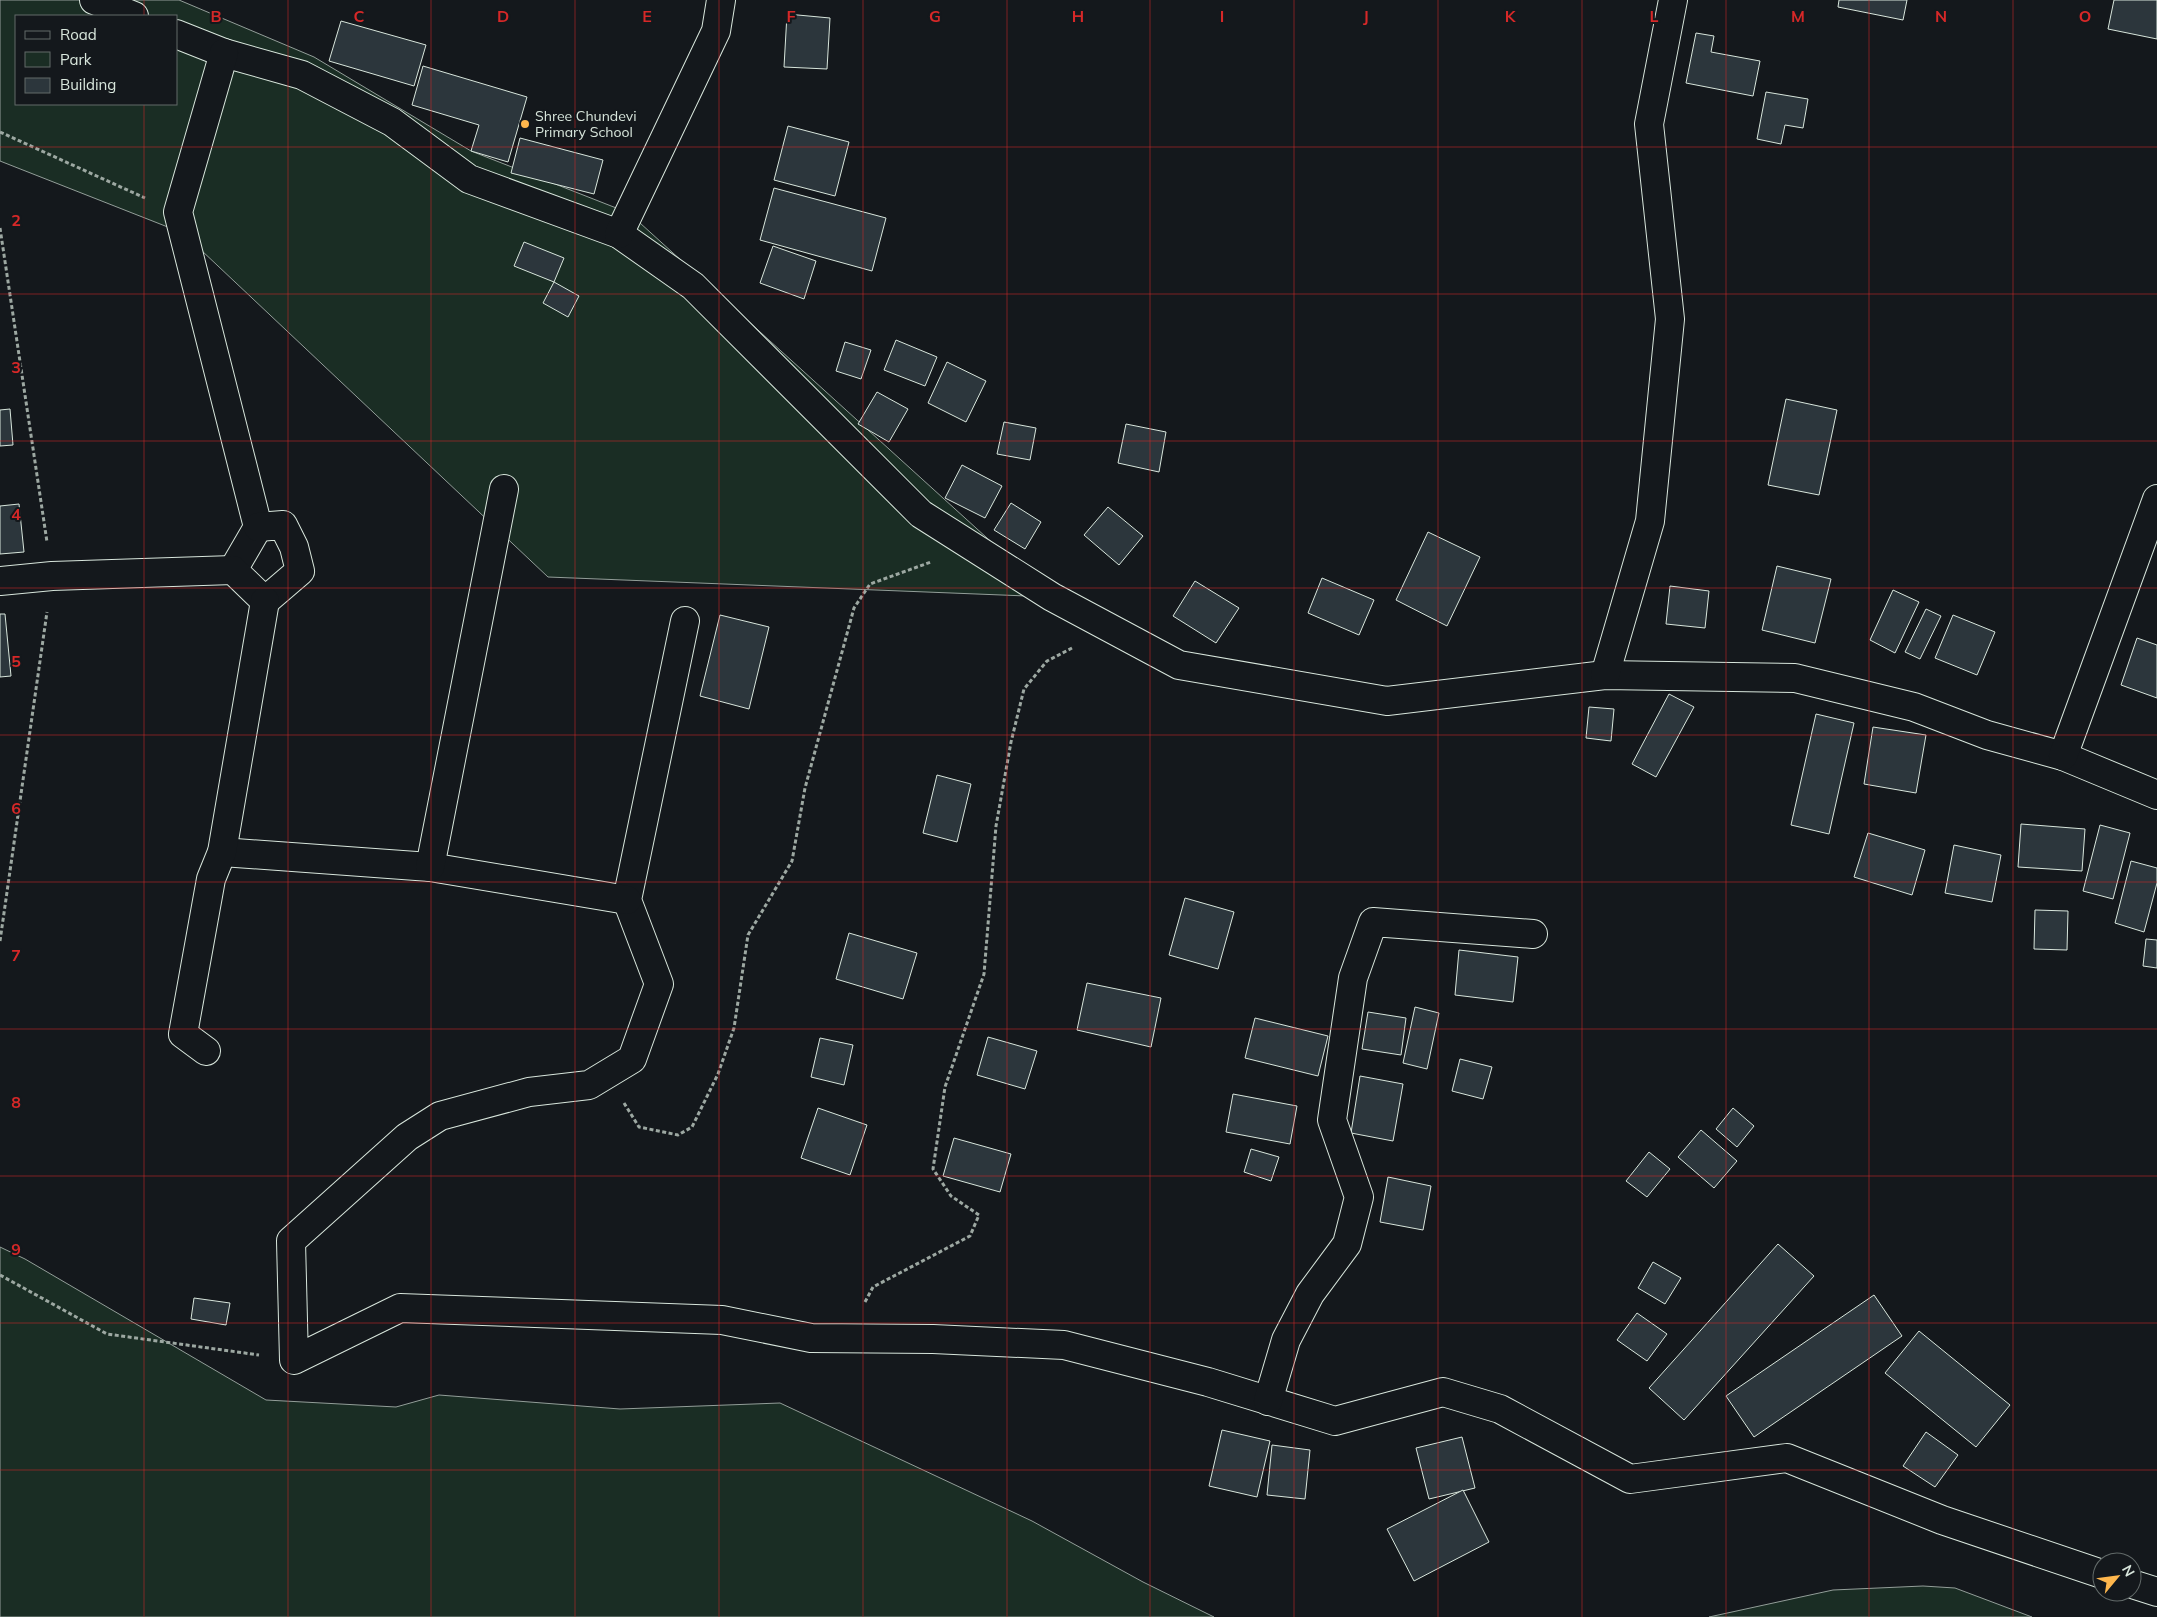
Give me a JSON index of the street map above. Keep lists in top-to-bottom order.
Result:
{
  "places": ["Shree Chundevi Primary School"],
  "legend": ["Road", "Park", "Building"],
  "north": "top right",
  "grid": {
    "columns": [
      "B",
      "C",
      "D",
      "E",
      "F",
      "G",
      "H",
      "I",
      "J",
      "K",
      "L",
      "M",
      "N",
      "O"
    ],
    "rows": [
      "2",
      "3",
      "4",
      "5",
      "6",
      "7",
      "8",
      "9"
    ]
  }
}
